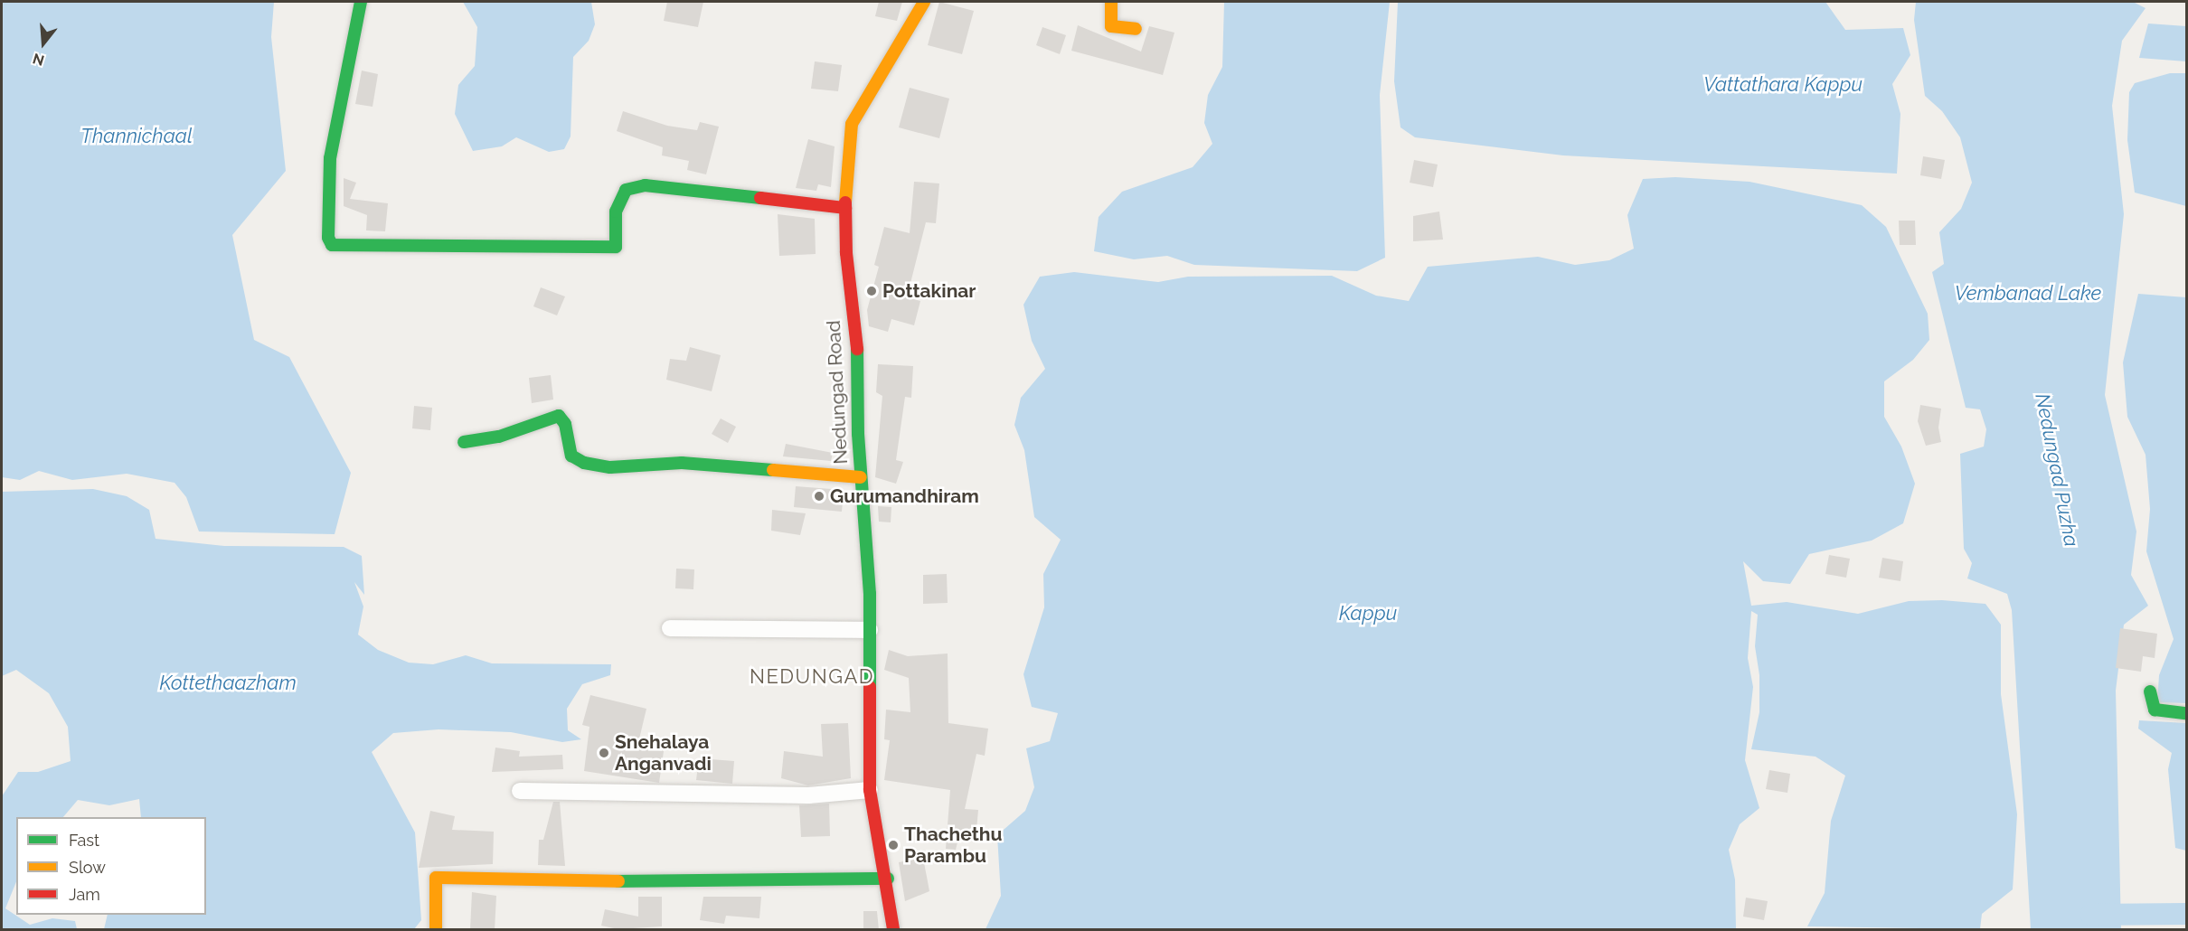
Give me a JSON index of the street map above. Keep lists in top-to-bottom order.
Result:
{
  "streets": {
    "street": ["Nedungad Road"]
  },
  "districts": ["NEDUNGAD"],
  "water": [
    "Vattathara Kappu",
    "Thannichaal",
    "Vembanad Lake",
    "Nedungad Puzha",
    "Kappu",
    "Kottethaazham"
  ],
  "places": [
    "Pottakinar",
    "Gurumandhiram",
    "Snehalaya Anganvadi",
    "Thachethu Parambu"
  ],
  "legend": ["Fast", "Slow", "Jam"],
  "north": "bottom"
}
